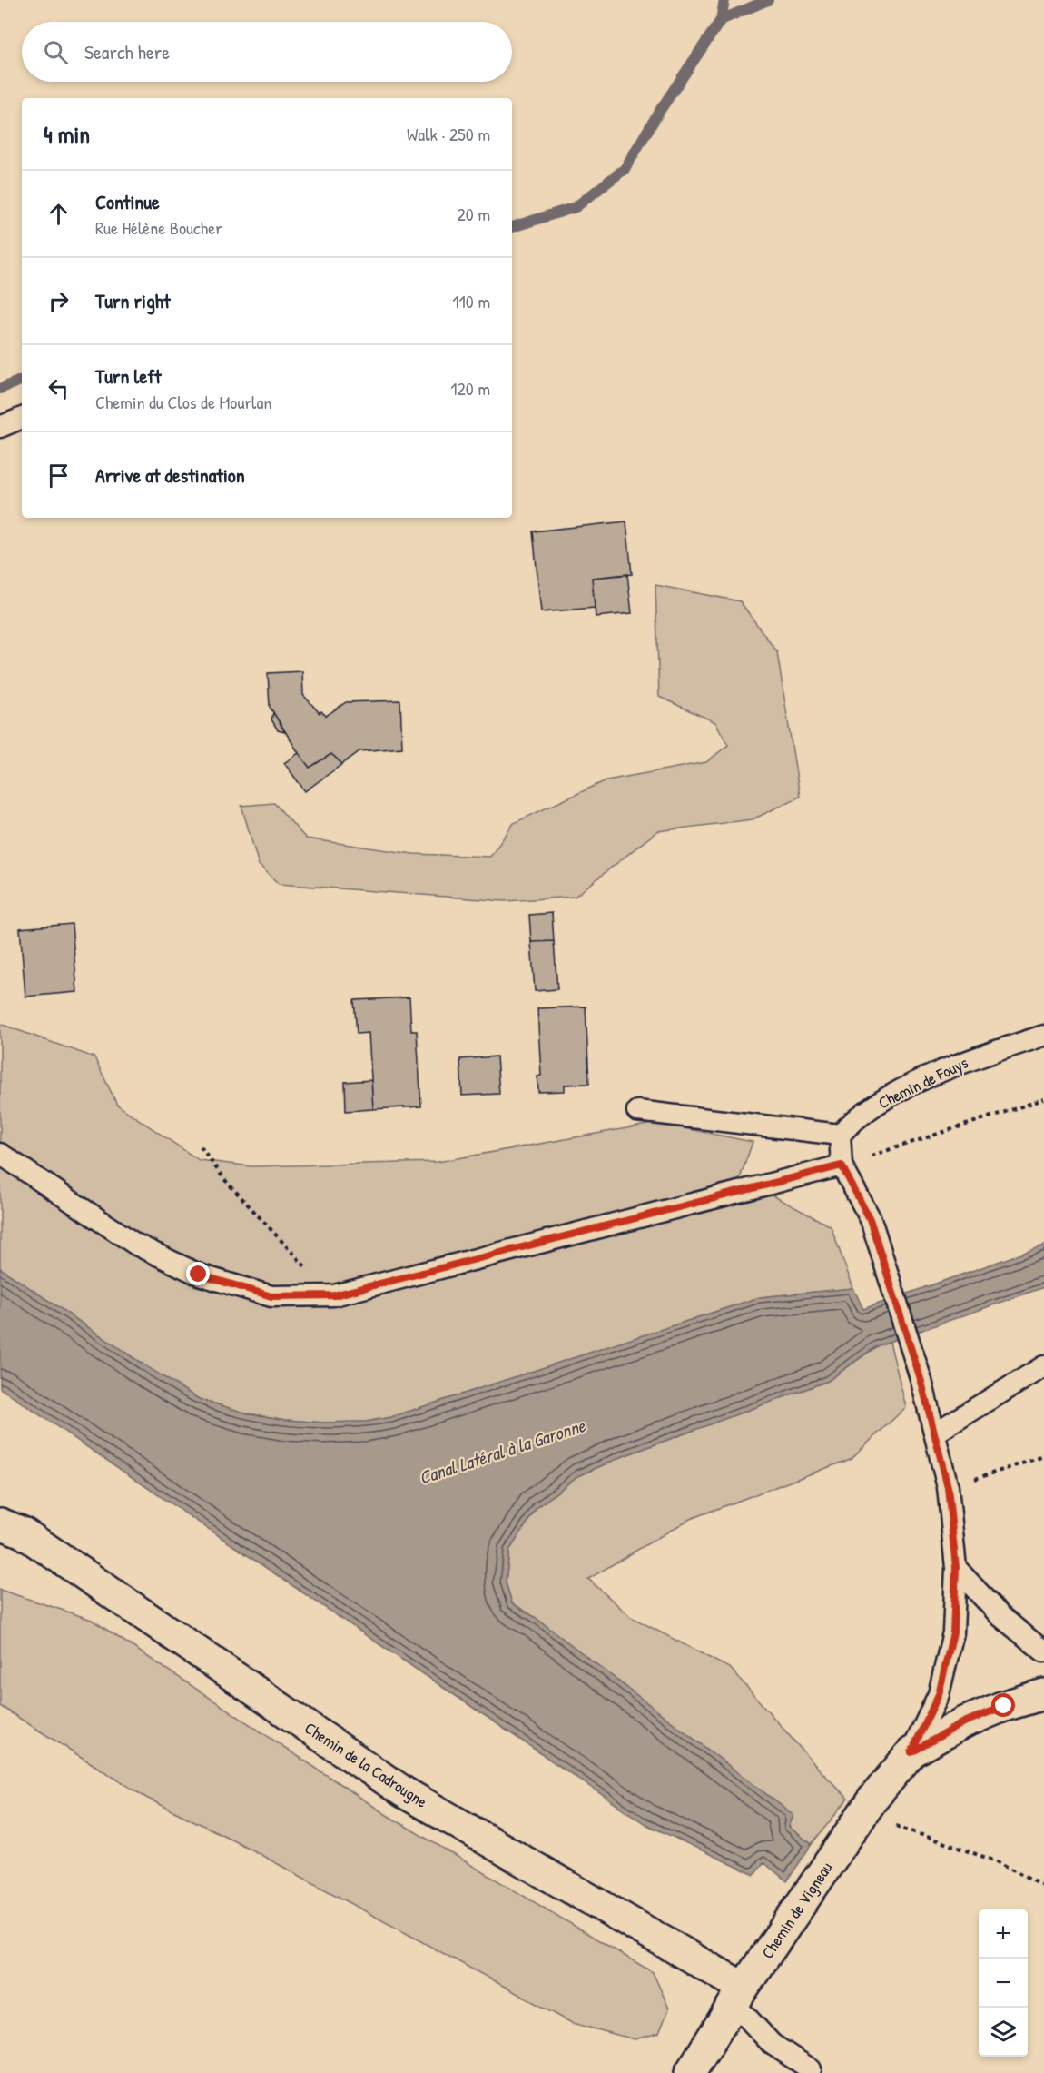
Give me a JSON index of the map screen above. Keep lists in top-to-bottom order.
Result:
{
  "streets": {
    "street": ["Chemin de la Cadrougne", "Chemin de Vigneau"],
    "lane": ["Chemin de Fouys"]
  },
  "crossings": [
    ["Chemin de la Cadrougne", "Chemin de Vigneau"]
  ],
  "water": ["Canal Latéral à la Garonne"],
  "page": {
    "search": "Search here",
    "heading": ["4 min", "Walk · 250 m"],
    "list": [
      ["Continue", "Rue Hélène Boucher", "20 m"],
      ["Turn right", "110 m"],
      ["Turn left", "Chemin du Clos de Mourlan", "120 m"],
      "Arrive at destination"
    ],
    "map_buttons": ["+", "−"]
  }
}
